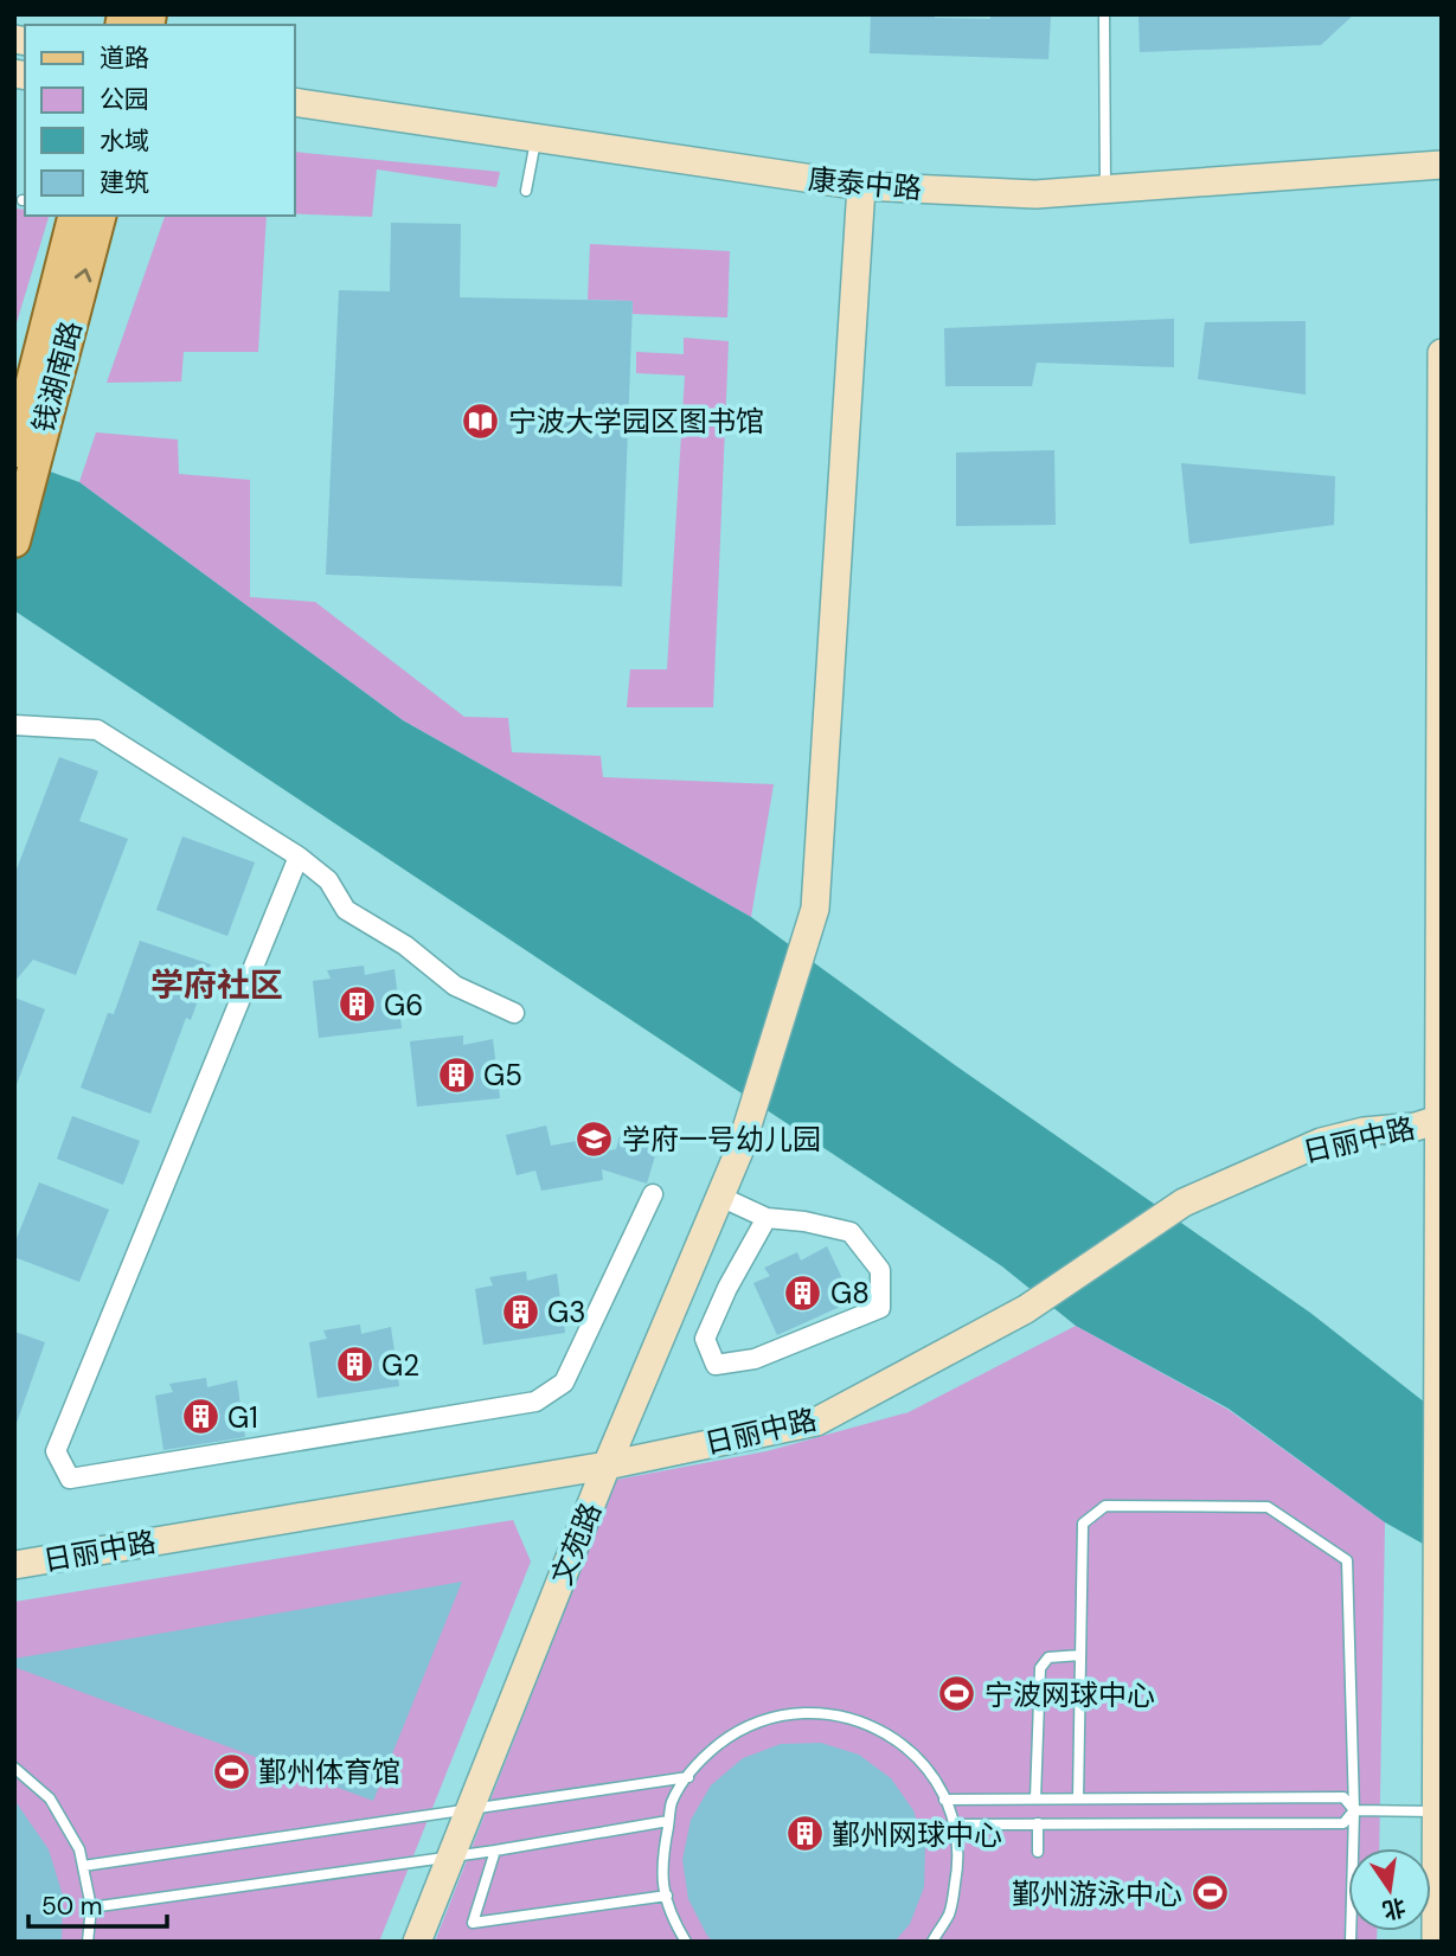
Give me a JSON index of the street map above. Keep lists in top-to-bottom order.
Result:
{
  "streets": {
    "main road": ["钱湖南路"],
    "street": ["康泰中路", "日丽中路", "文苑路"]
  },
  "crossings": [
    ["康泰中路", "文苑路"],
    ["日丽中路", "文苑路"]
  ],
  "districts": ["学府社区"],
  "places": {
    "library": ["宁波大学园区图书馆"],
    "building": [
      "G6",
      "G5",
      "G8",
      "G3",
      "G2",
      "G1",
      "鄞州网球中心"
    ],
    "school or university": ["学府一号幼儿园"],
    "sports": ["宁波网球中心", "鄞州体育馆", "鄞州游泳中心"]
  },
  "legend": [
    "道路",
    "公园",
    "水域",
    "建筑"
  ],
  "scale_bar": "50 m",
  "north": "bottom"
}
